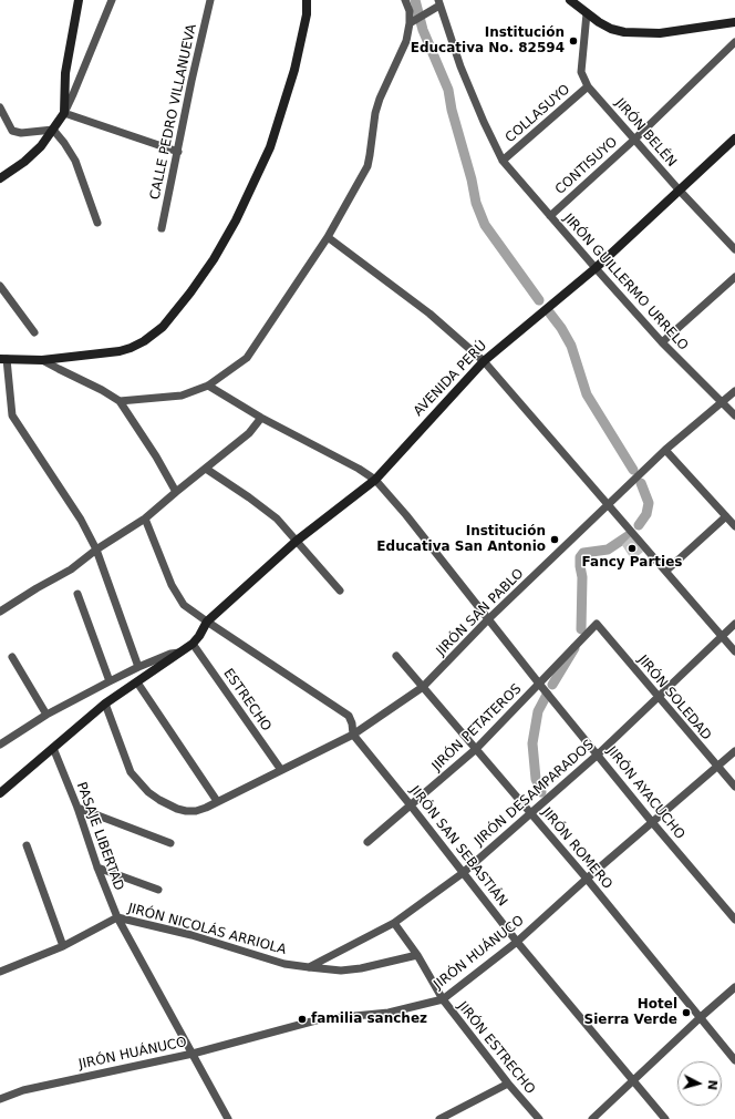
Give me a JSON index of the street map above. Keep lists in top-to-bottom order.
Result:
{
  "streets": {
    "street": [
      "CALLE PEDRO VILLANUEVA",
      "COLLASUYO",
      "JIRÓN BELÉN",
      "CONTISUYO",
      "JIRÓN GUILLERMO URRELO",
      "AVENIDA PERÚ",
      "JIRÓN SAN PABLO",
      "JIRÓN SOLEDAD",
      "ESTRECHO",
      "JIRÓN PETATEROS",
      "JIRÓN DESAMPARADOS",
      "JIRÓN AYACUCHO",
      "PASAJE LIBERTAD",
      "JIRÓN SAN SEBASTIÁN",
      "JIRÓN ROMERO",
      "JIRÓN NICOLÁS ARRIOLA",
      "JIRÓN HUÁNUCO",
      "JIRÓN ESTRECHO"
    ]
  },
  "crossings": [
    ["COLLASUYO", "JIRÓN BELÉN"],
    ["COLLASUYO", "JIRÓN GUILLERMO URRELO"],
    ["JIRÓN BELÉN", "CONTISUYO"],
    ["JIRÓN BELÉN", "AVENIDA PERÚ"],
    ["CONTISUYO", "JIRÓN GUILLERMO URRELO"],
    ["JIRÓN GUILLERMO URRELO", "AVENIDA PERÚ"],
    ["JIRÓN GUILLERMO URRELO", "JIRÓN SAN PABLO"],
    ["AVENIDA PERÚ", "ESTRECHO"],
    ["AVENIDA PERÚ", "JIRÓN AYACUCHO"],
    ["AVENIDA PERÚ", "JIRÓN SAN SEBASTIÁN"],
    ["JIRÓN SAN PABLO", "ESTRECHO"],
    ["JIRÓN SAN PABLO", "JIRÓN AYACUCHO"],
    ["JIRÓN SAN PABLO", "JIRÓN SAN SEBASTIÁN"],
    ["JIRÓN SAN PABLO", "JIRÓN ROMERO"],
    ["JIRÓN SOLEDAD", "JIRÓN PETATEROS"],
    ["JIRÓN SOLEDAD", "JIRÓN DESAMPARADOS"],
    ["JIRÓN SOLEDAD", "JIRÓN HUÁNUCO"],
    ["JIRÓN PETATEROS", "JIRÓN AYACUCHO"],
    ["JIRÓN PETATEROS", "JIRÓN SAN SEBASTIÁN"],
    ["JIRÓN PETATEROS", "JIRÓN ROMERO"],
    ["JIRÓN DESAMPARADOS", "JIRÓN AYACUCHO"],
    ["JIRÓN DESAMPARADOS", "JIRÓN SAN SEBASTIÁN"],
    ["JIRÓN DESAMPARADOS", "JIRÓN ROMERO"],
    ["JIRÓN DESAMPARADOS", "JIRÓN NICOLÁS ARRIOLA"],
    ["JIRÓN DESAMPARADOS", "JIRÓN ESTRECHO"],
    ["JIRÓN AYACUCHO", "JIRÓN HUÁNUCO"],
    ["PASAJE LIBERTAD", "JIRÓN NICOLÁS ARRIOLA"],
    ["PASAJE LIBERTAD", "JIRÓN HUÁNUCO"],
    ["JIRÓN SAN SEBASTIÁN", "JIRÓN HUÁNUCO"],
    ["JIRÓN ROMERO", "JIRÓN HUÁNUCO"],
    ["JIRÓN NICOLÁS ARRIOLA", "JIRÓN ESTRECHO"],
    ["JIRÓN HUÁNUCO", "JIRÓN ESTRECHO"]
  ],
  "places": [
    "Institución Educativa No. 82594",
    "Institución Educativa San Antonio",
    "Fancy Parties",
    "Hotel Sierra Verde",
    "familia sanchez"
  ],
  "north": "right"
}
